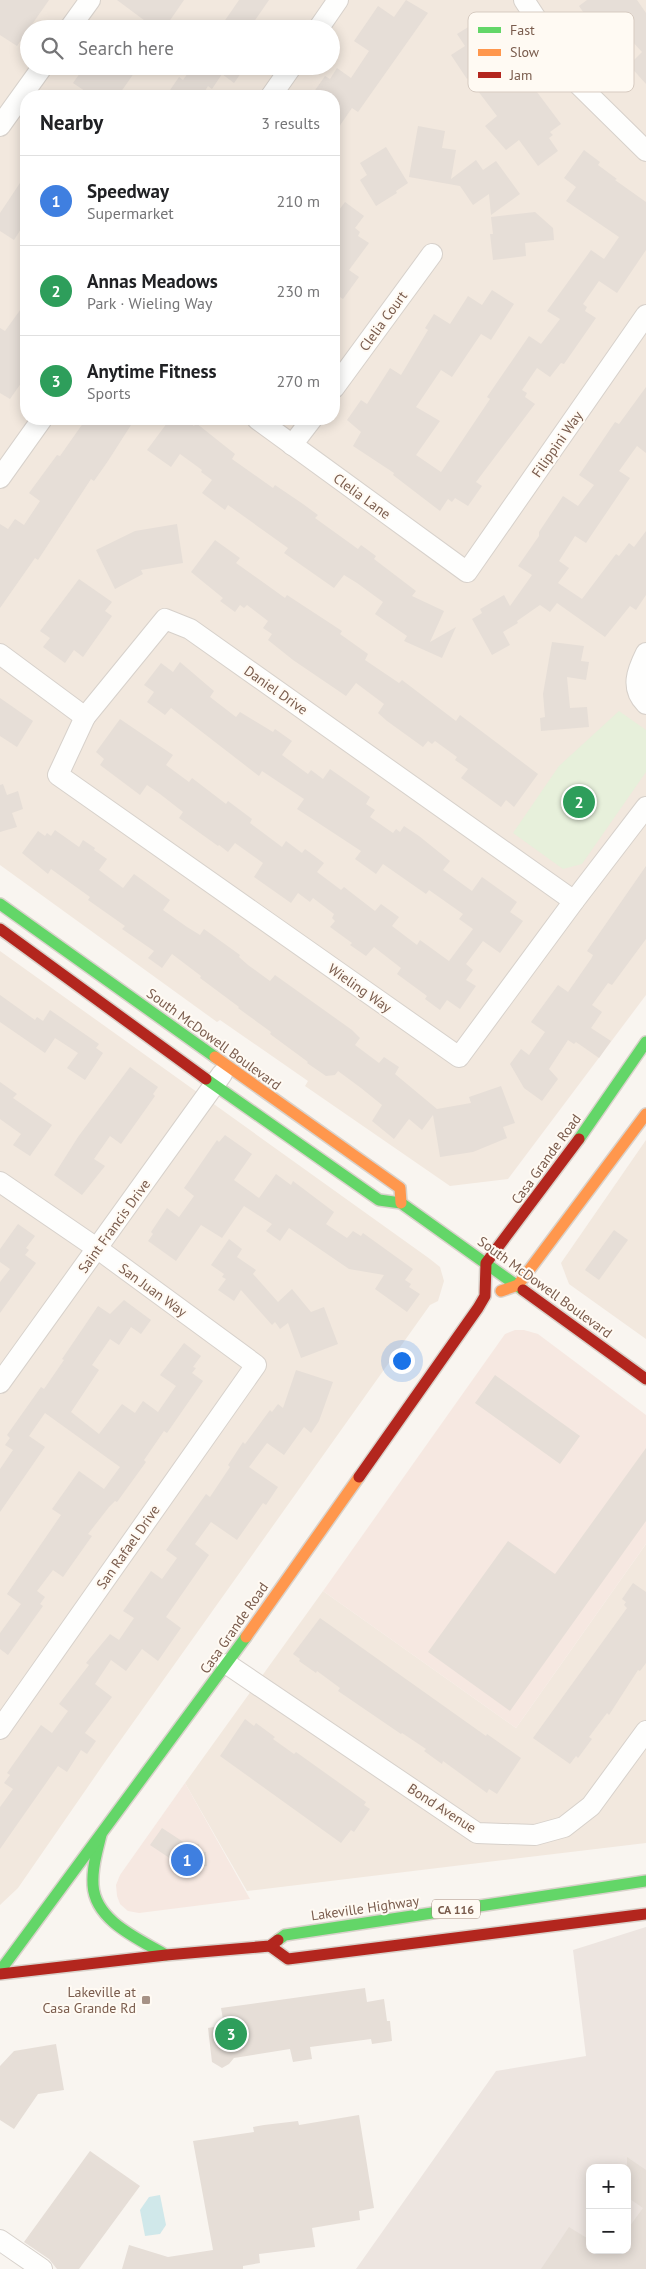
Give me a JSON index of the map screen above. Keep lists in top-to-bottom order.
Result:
{
  "streets": {
    "main road": [
      "South McDowell Boulevard",
      "Casa Grande Road",
      "Lakeville Highway",
      "CA 116"
    ],
    "street": [
      "Clelia Court",
      "Filippini Way",
      "Clelia Lane",
      "Daniel Drive",
      "Wieling Way",
      "Saint Francis Drive",
      "San Juan Way",
      "San Rafael Drive",
      "Bond Avenue"
    ]
  },
  "crossings": [
    ["Filippini Way", "Clelia Lane"],
    ["Daniel Drive", "Wieling Way"],
    ["South McDowell Boulevard", "Casa Grande Road"],
    ["South McDowell Boulevard", "Saint Francis Drive"],
    ["Casa Grande Road", "Bond Avenue"],
    ["Casa Grande Road", "Lakeville Highway"],
    ["Saint Francis Drive", "San Juan Way"],
    ["San Juan Way", "San Rafael Drive"],
    ["Lakeville Highway", "CA 116"]
  ],
  "places": {
    "transit": ["Lakeville at Casa Grande Rd"]
  },
  "legend": ["Fast", "Slow", "Jam"],
  "page": {
    "search": "Search here",
    "heading": ["Nearby", "3 results"],
    "list": [
      {
        "mark": "1",
        "name": "Speedway",
        "note": "Supermarket",
        "value": "210 m"
      },
      {
        "mark": "2",
        "name": "Annas Meadows",
        "note": "Park · Wieling Way",
        "value": "230 m"
      },
      {
        "mark": "3",
        "name": "Anytime Fitness",
        "note": "Sports",
        "value": "270 m"
      }
    ],
    "pins": ["2", "1", "3"],
    "map_buttons": ["+", "−"]
  }
}
